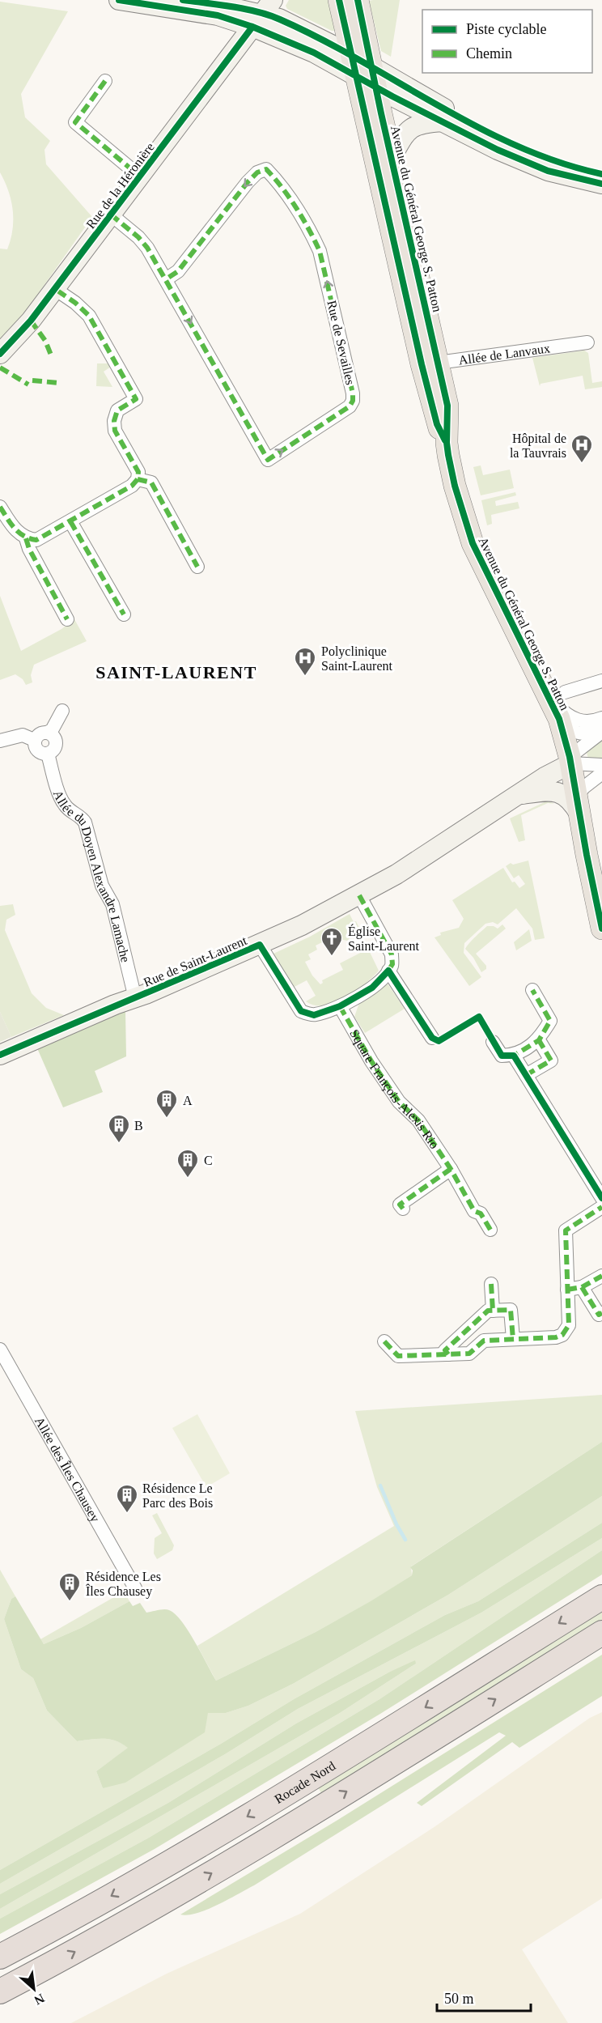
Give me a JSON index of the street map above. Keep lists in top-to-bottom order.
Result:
{
  "streets": {
    "highway": ["Rocade Nord"],
    "main road": ["Avenue du Général George S. Patton"],
    "street": [
      "Rue de la Héronière",
      "Rue de Sevailles",
      "Allée de Lanvaux",
      "Allée du Doyen Alexandre Lamache",
      "Rue de Saint-Laurent",
      "Square François-Alexis Rio",
      "Allée des Îles Chausey"
    ]
  },
  "crossings": [
    ["Rue de la Héronière", "Rue de Sevailles"],
    ["Avenue du Général George S. Patton", "Allée de Lanvaux"],
    ["Avenue du Général George S. Patton", "Rue de Saint-Laurent"],
    ["Allée du Doyen Alexandre Lamache", "Rue de Saint-Laurent"],
    ["Rue de Saint-Laurent", "Square François-Alexis Rio"]
  ],
  "districts": ["SAINT-LAURENT"],
  "places": {
    "hospital": ["Hôpital de la Tauvrais", "Polyclinique Saint-Laurent"],
    "church": ["Église Saint-Laurent"],
    "building": [
      "A",
      "B",
      "C",
      "Résidence Le Parc des Bois",
      "Résidence Les Îles Chausey"
    ]
  },
  "legend": ["Piste cyclable", "Chemin"],
  "scale_bar": "50 m",
  "north": "bottom right"
}
